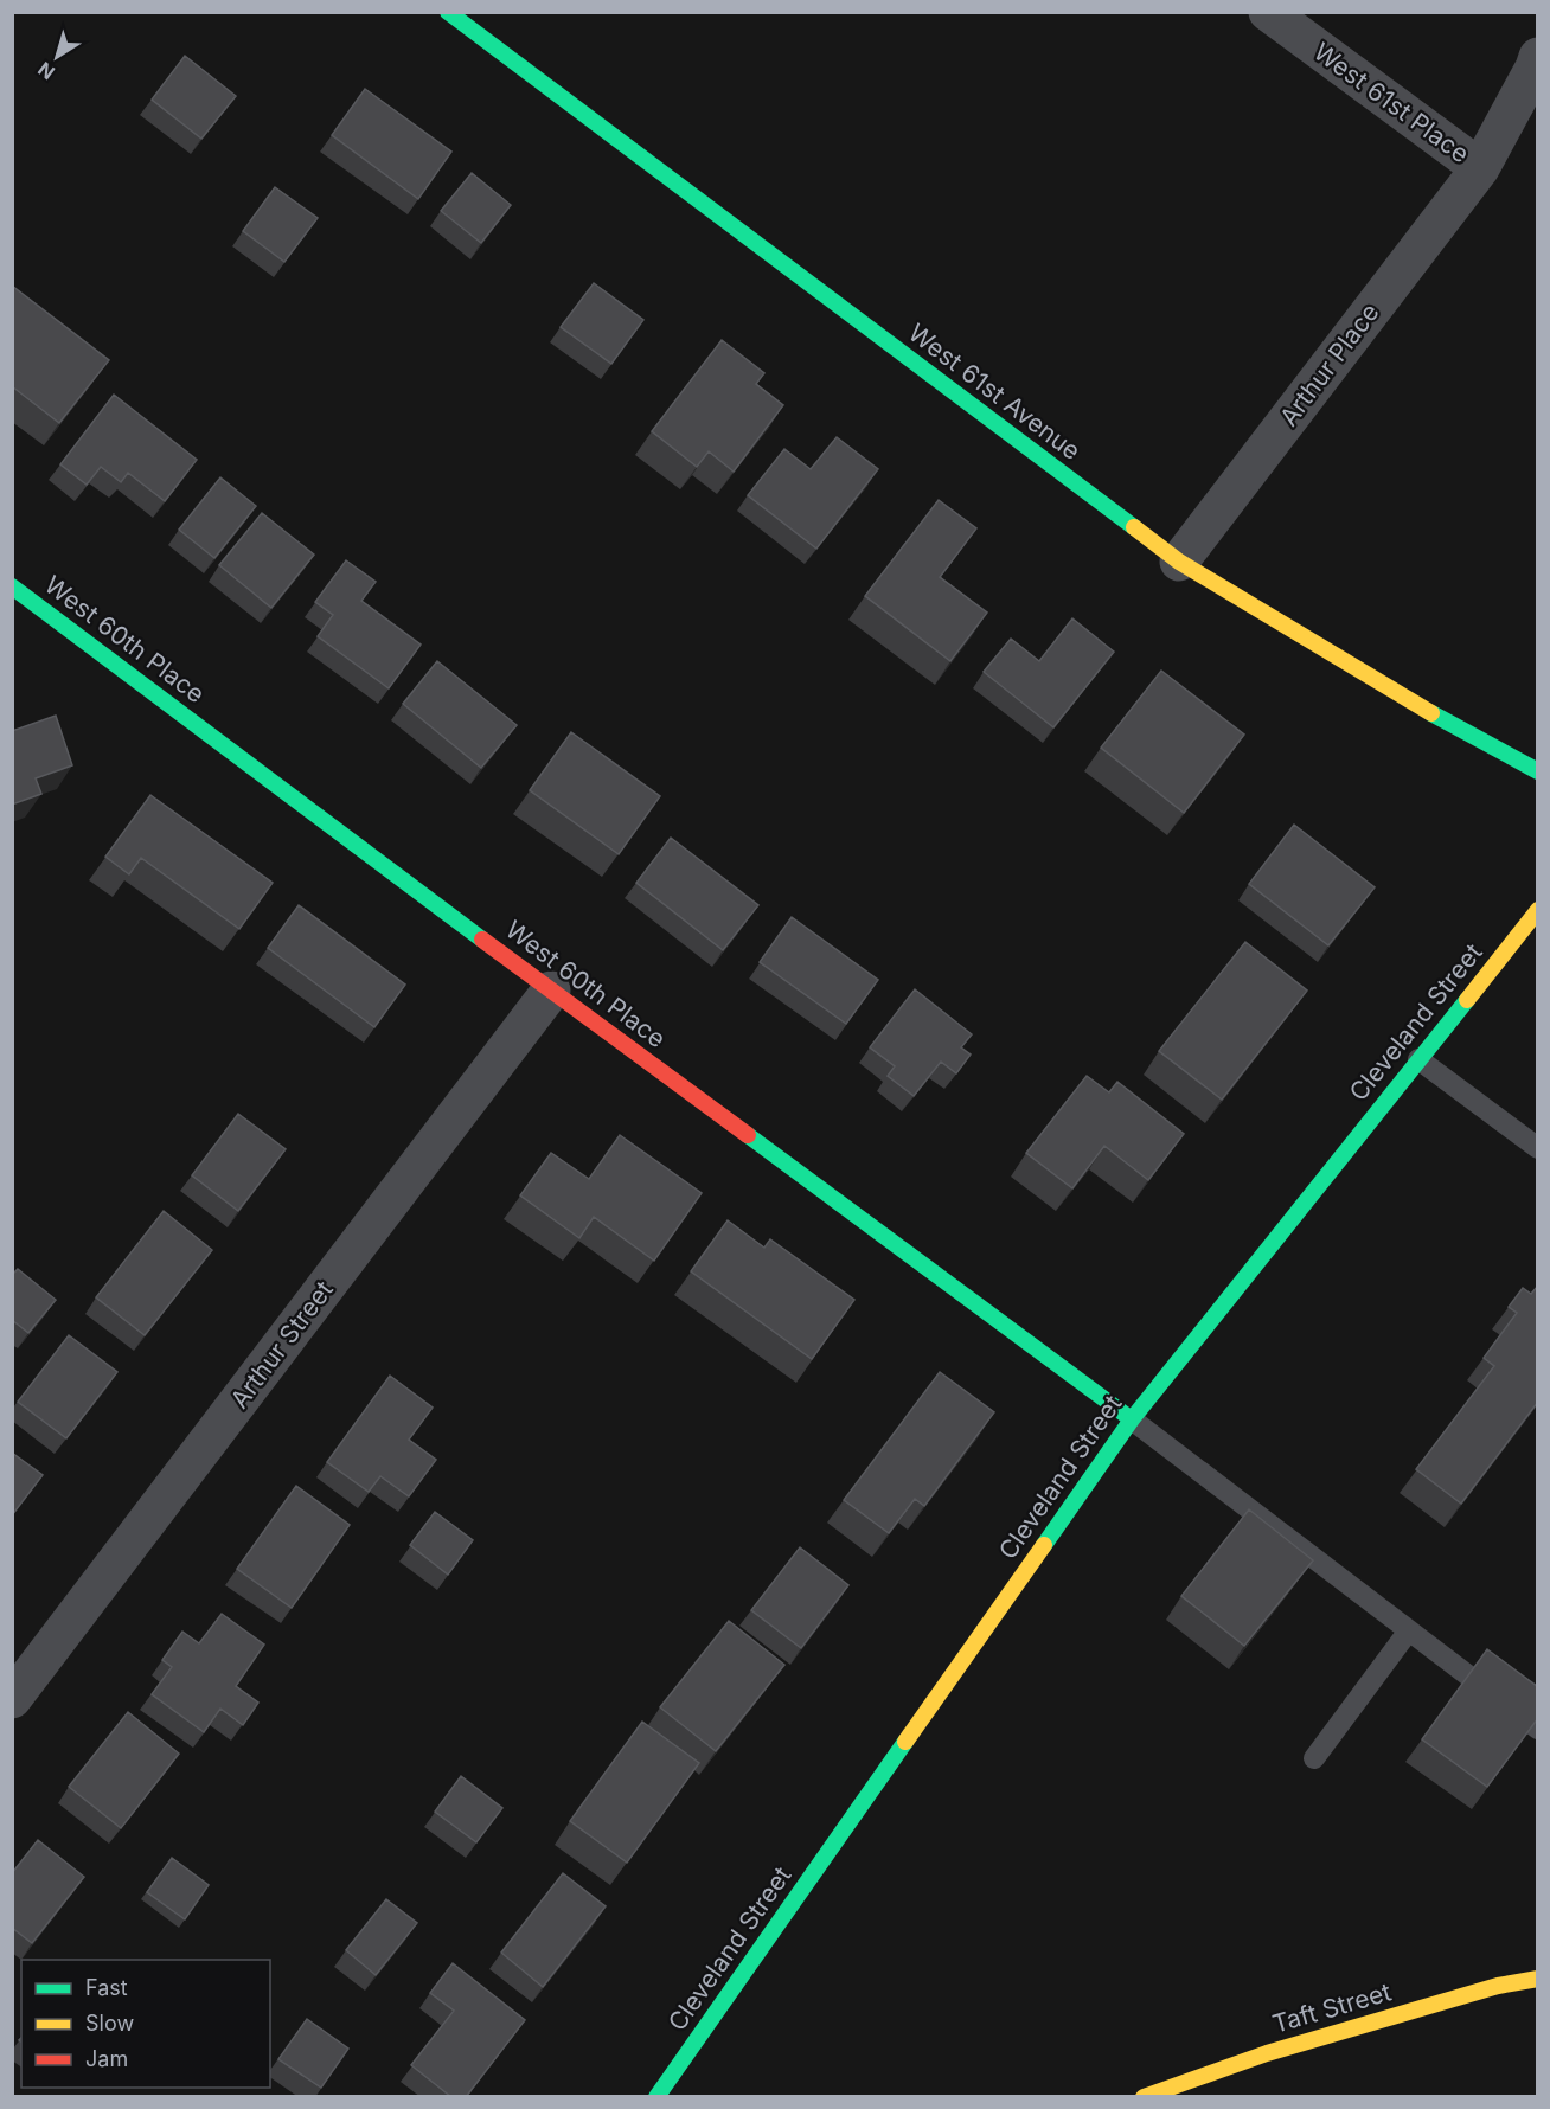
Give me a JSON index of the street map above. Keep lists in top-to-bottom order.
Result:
{
  "streets": {
    "street": [
      "West 61st Place",
      "Arthur Place",
      "West 61st Avenue",
      "West 60th Place",
      "Cleveland Street",
      "Arthur Street",
      "Taft Street"
    ]
  },
  "crossings": [
    ["West 61st Place", "Arthur Place"],
    ["Arthur Place", "West 61st Avenue"],
    ["West 60th Place", "Cleveland Street"],
    ["West 60th Place", "Arthur Street"]
  ],
  "legend": ["Fast", "Slow", "Jam"],
  "north": "bottom left"
}
